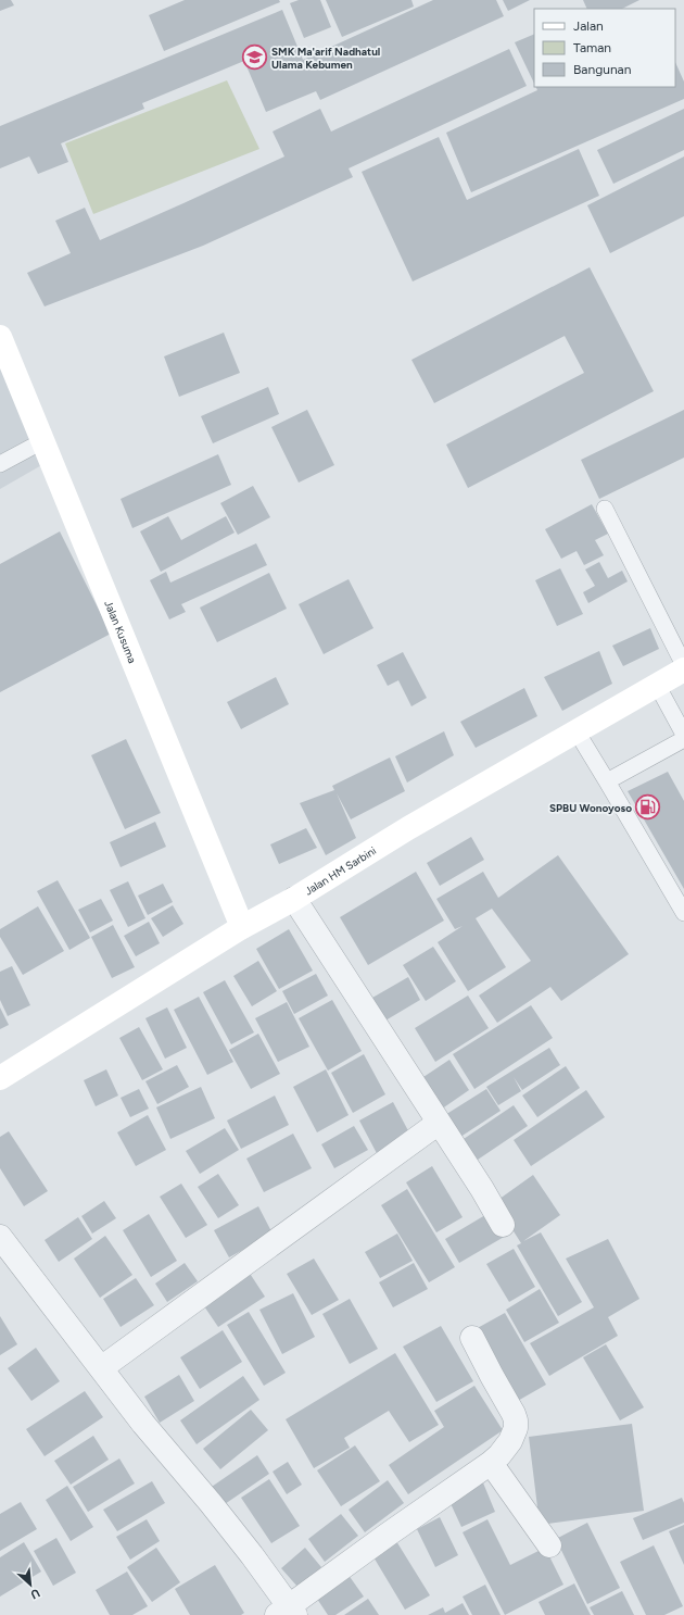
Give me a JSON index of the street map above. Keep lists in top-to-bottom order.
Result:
{
  "streets": {
    "main road": ["Jalan Kusuma", "Jalan HM Sarbini"]
  },
  "crossings": [
    ["Jalan Kusuma", "Jalan HM Sarbini"]
  ],
  "places": {
    "school or university": ["SMK Ma'arif Nadhatul Ulama Kebumen"],
    "fuel station": ["SPBU Wonoyoso"]
  },
  "legend": ["Jalan", "Taman", "Bangunan"],
  "north": "bottom right"
}
